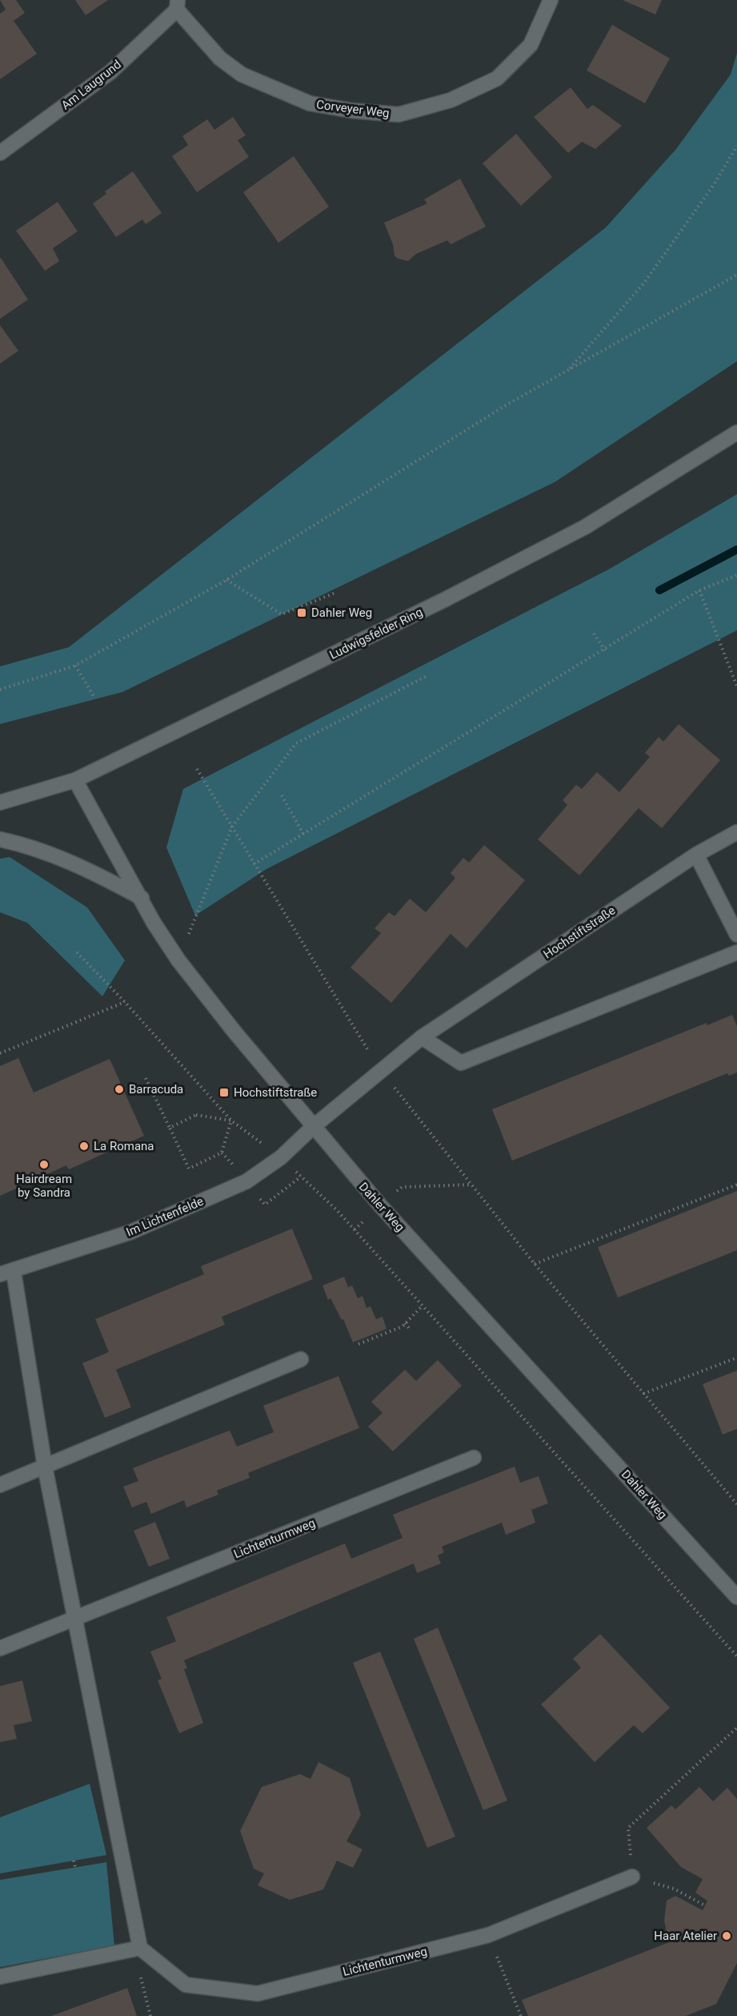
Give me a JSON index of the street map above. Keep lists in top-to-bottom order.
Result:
{
  "streets": {
    "street": [
      "Am Laugrund",
      "Corveyer Weg",
      "Ludwigsfelder Ring",
      "Hochstiftstraße",
      "Dahler Weg",
      "Im Lichtenfelde",
      "Lichtenturmweg"
    ]
  },
  "crossings": [
    ["Am Laugrund", "Corveyer Weg"],
    ["Ludwigsfelder Ring", "Dahler Weg"],
    ["Hochstiftstraße", "Dahler Weg"],
    ["Hochstiftstraße", "Im Lichtenfelde"],
    ["Dahler Weg", "Im Lichtenfelde"]
  ],
  "places": {
    "transit": ["Dahler Weg", "Hochstiftstraße"],
    "other": [
      "Barracuda",
      "La Romana",
      "Hairdream by Sandra",
      "Haar Atelier"
    ]
  }
}
